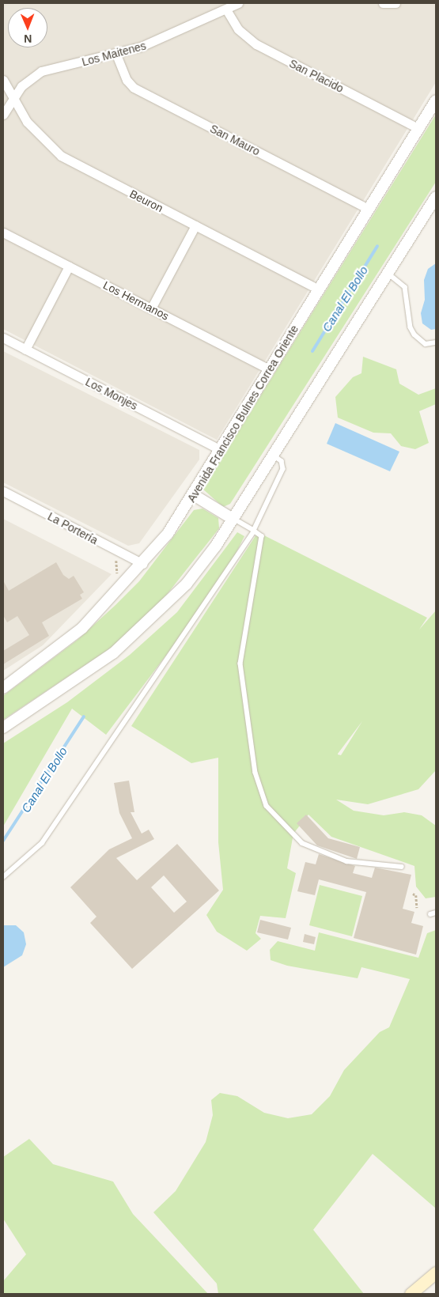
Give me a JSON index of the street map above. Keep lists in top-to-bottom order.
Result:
{
  "streets": {
    "street": [
      "Los Maitenes",
      "San Placido",
      "San Mauro",
      "Beuron",
      "Los Hermanos",
      "Los Monjes",
      "Avenida Francisco Bulnes Correa Oriente",
      "La Portería"
    ]
  },
  "crossings": [
    ["Los Maitenes", "San Placido"],
    ["Los Maitenes", "San Mauro"],
    ["Los Maitenes", "Beuron"],
    ["San Placido", "Avenida Francisco Bulnes Correa Oriente"],
    ["San Mauro", "Avenida Francisco Bulnes Correa Oriente"],
    ["Beuron", "Avenida Francisco Bulnes Correa Oriente"],
    ["Los Hermanos", "Avenida Francisco Bulnes Correa Oriente"],
    ["Los Monjes", "Avenida Francisco Bulnes Correa Oriente"],
    ["Avenida Francisco Bulnes Correa Oriente", "La Portería"]
  ],
  "water": ["Canal El Bollo"],
  "north": "bottom"
}
